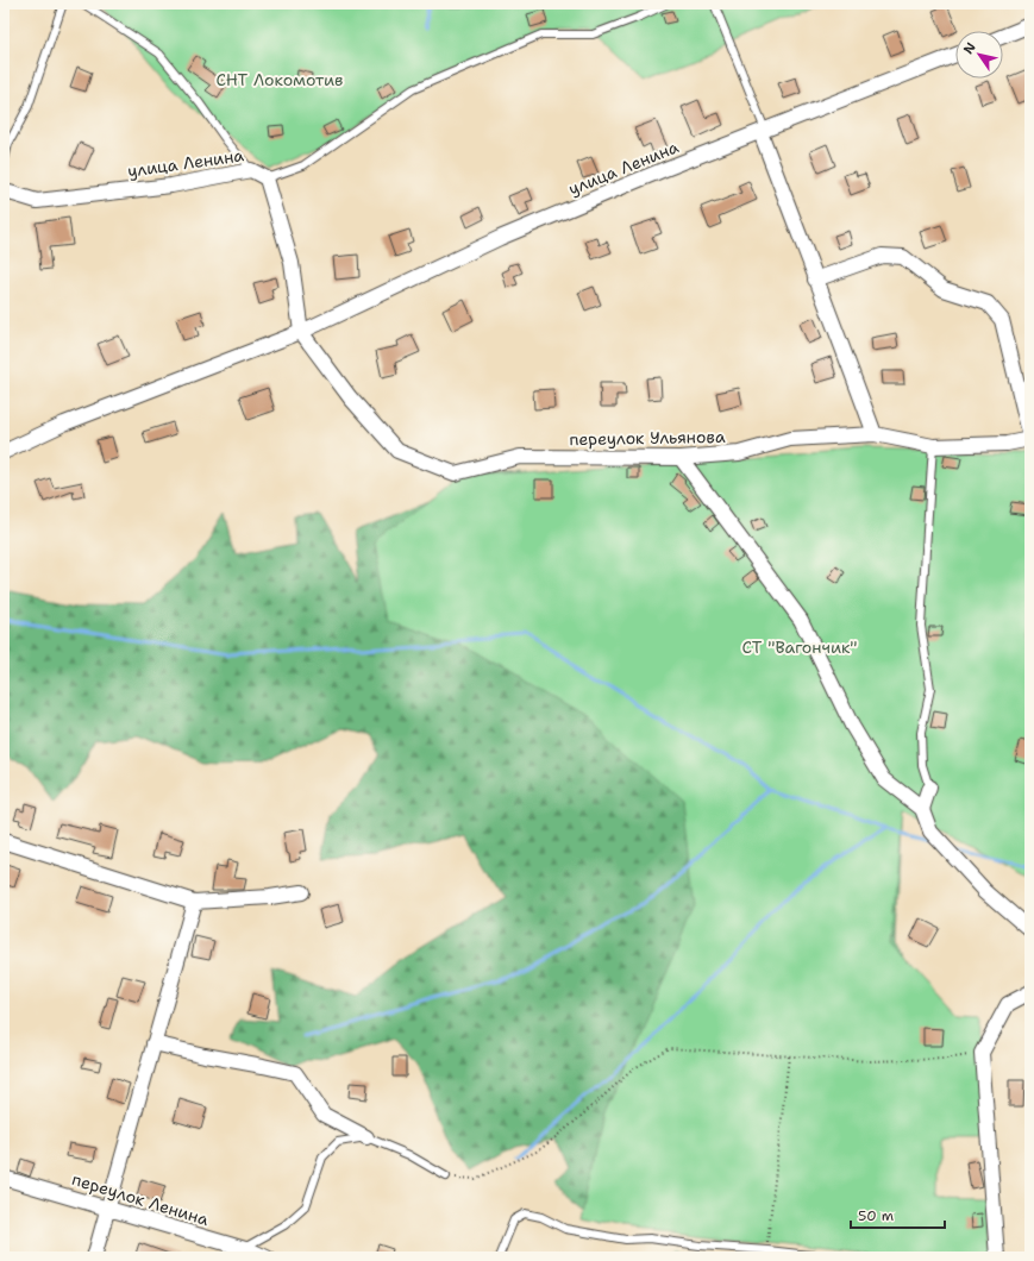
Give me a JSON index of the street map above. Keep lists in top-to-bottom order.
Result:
{
  "streets": {
    "street": ["улица Ленина", "переулок Ульянова", "переулок Ленина"]
  },
  "crossings": [
    ["улица Ленина", "переулок Ульянова"]
  ],
  "parks": ["СНТ Локомотив", "СТ \"Вагончик\""],
  "scale_bar": "50 m",
  "north": "top left"
}
